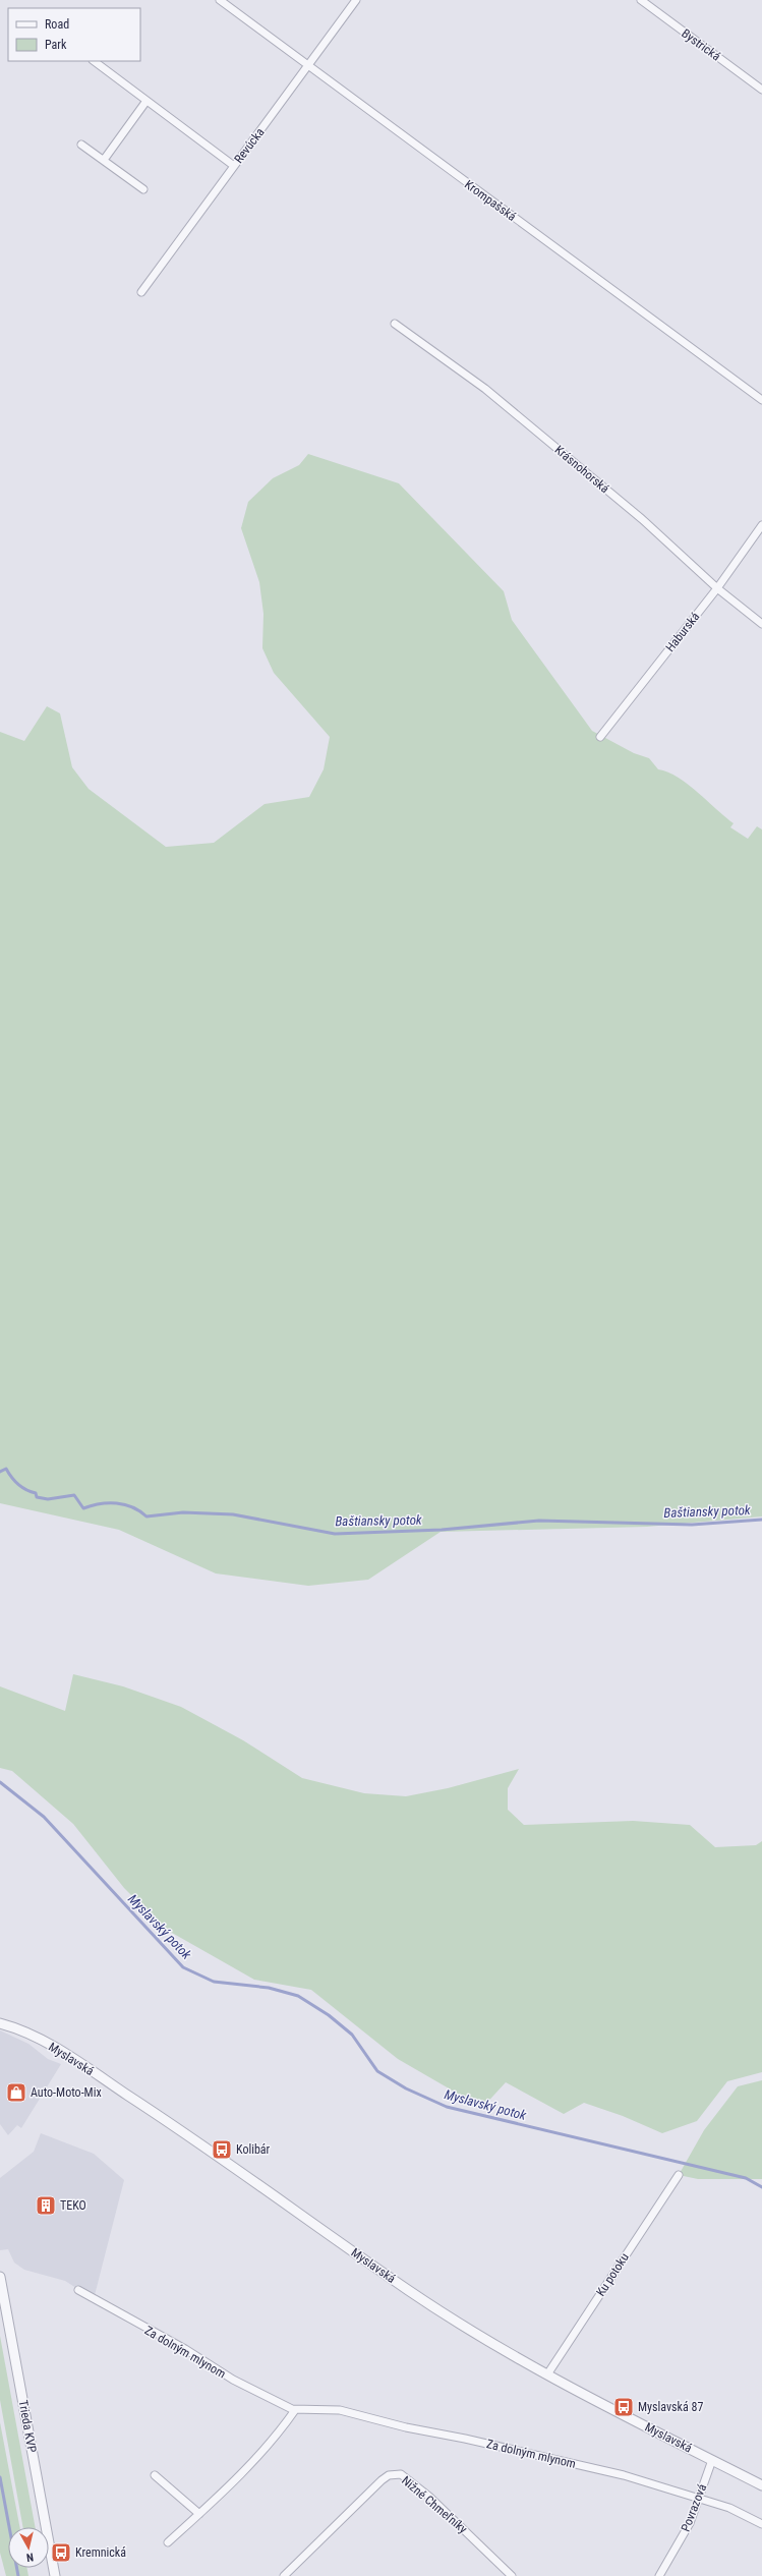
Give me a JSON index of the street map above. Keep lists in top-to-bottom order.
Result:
{
  "streets": {
    "street": [
      "Bystrická",
      "Revúcka",
      "Krompašská",
      "Krásnohorská",
      "Haburská",
      "Myslavská",
      "Ku potoku",
      "Za dolným mlynom",
      "Trieda KVP",
      "Nižné Chmeľníky",
      "Povrazová"
    ]
  },
  "crossings": [
    ["Revúcka", "Krompašská"],
    ["Krásnohorská", "Haburská"],
    ["Myslavská", "Ku potoku"],
    ["Myslavská", "Povrazová"],
    ["Za dolným mlynom", "Povrazová"]
  ],
  "water": ["Baštiansky potok", "Myslavský potok"],
  "places": {
    "shop": ["Auto-Moto-Mix"],
    "bus stop": ["Kolibár", "Myslavská 87", "Kremnická"],
    "building": ["TEKO"]
  },
  "legend": ["Road", "Park"],
  "north": "bottom"
}
